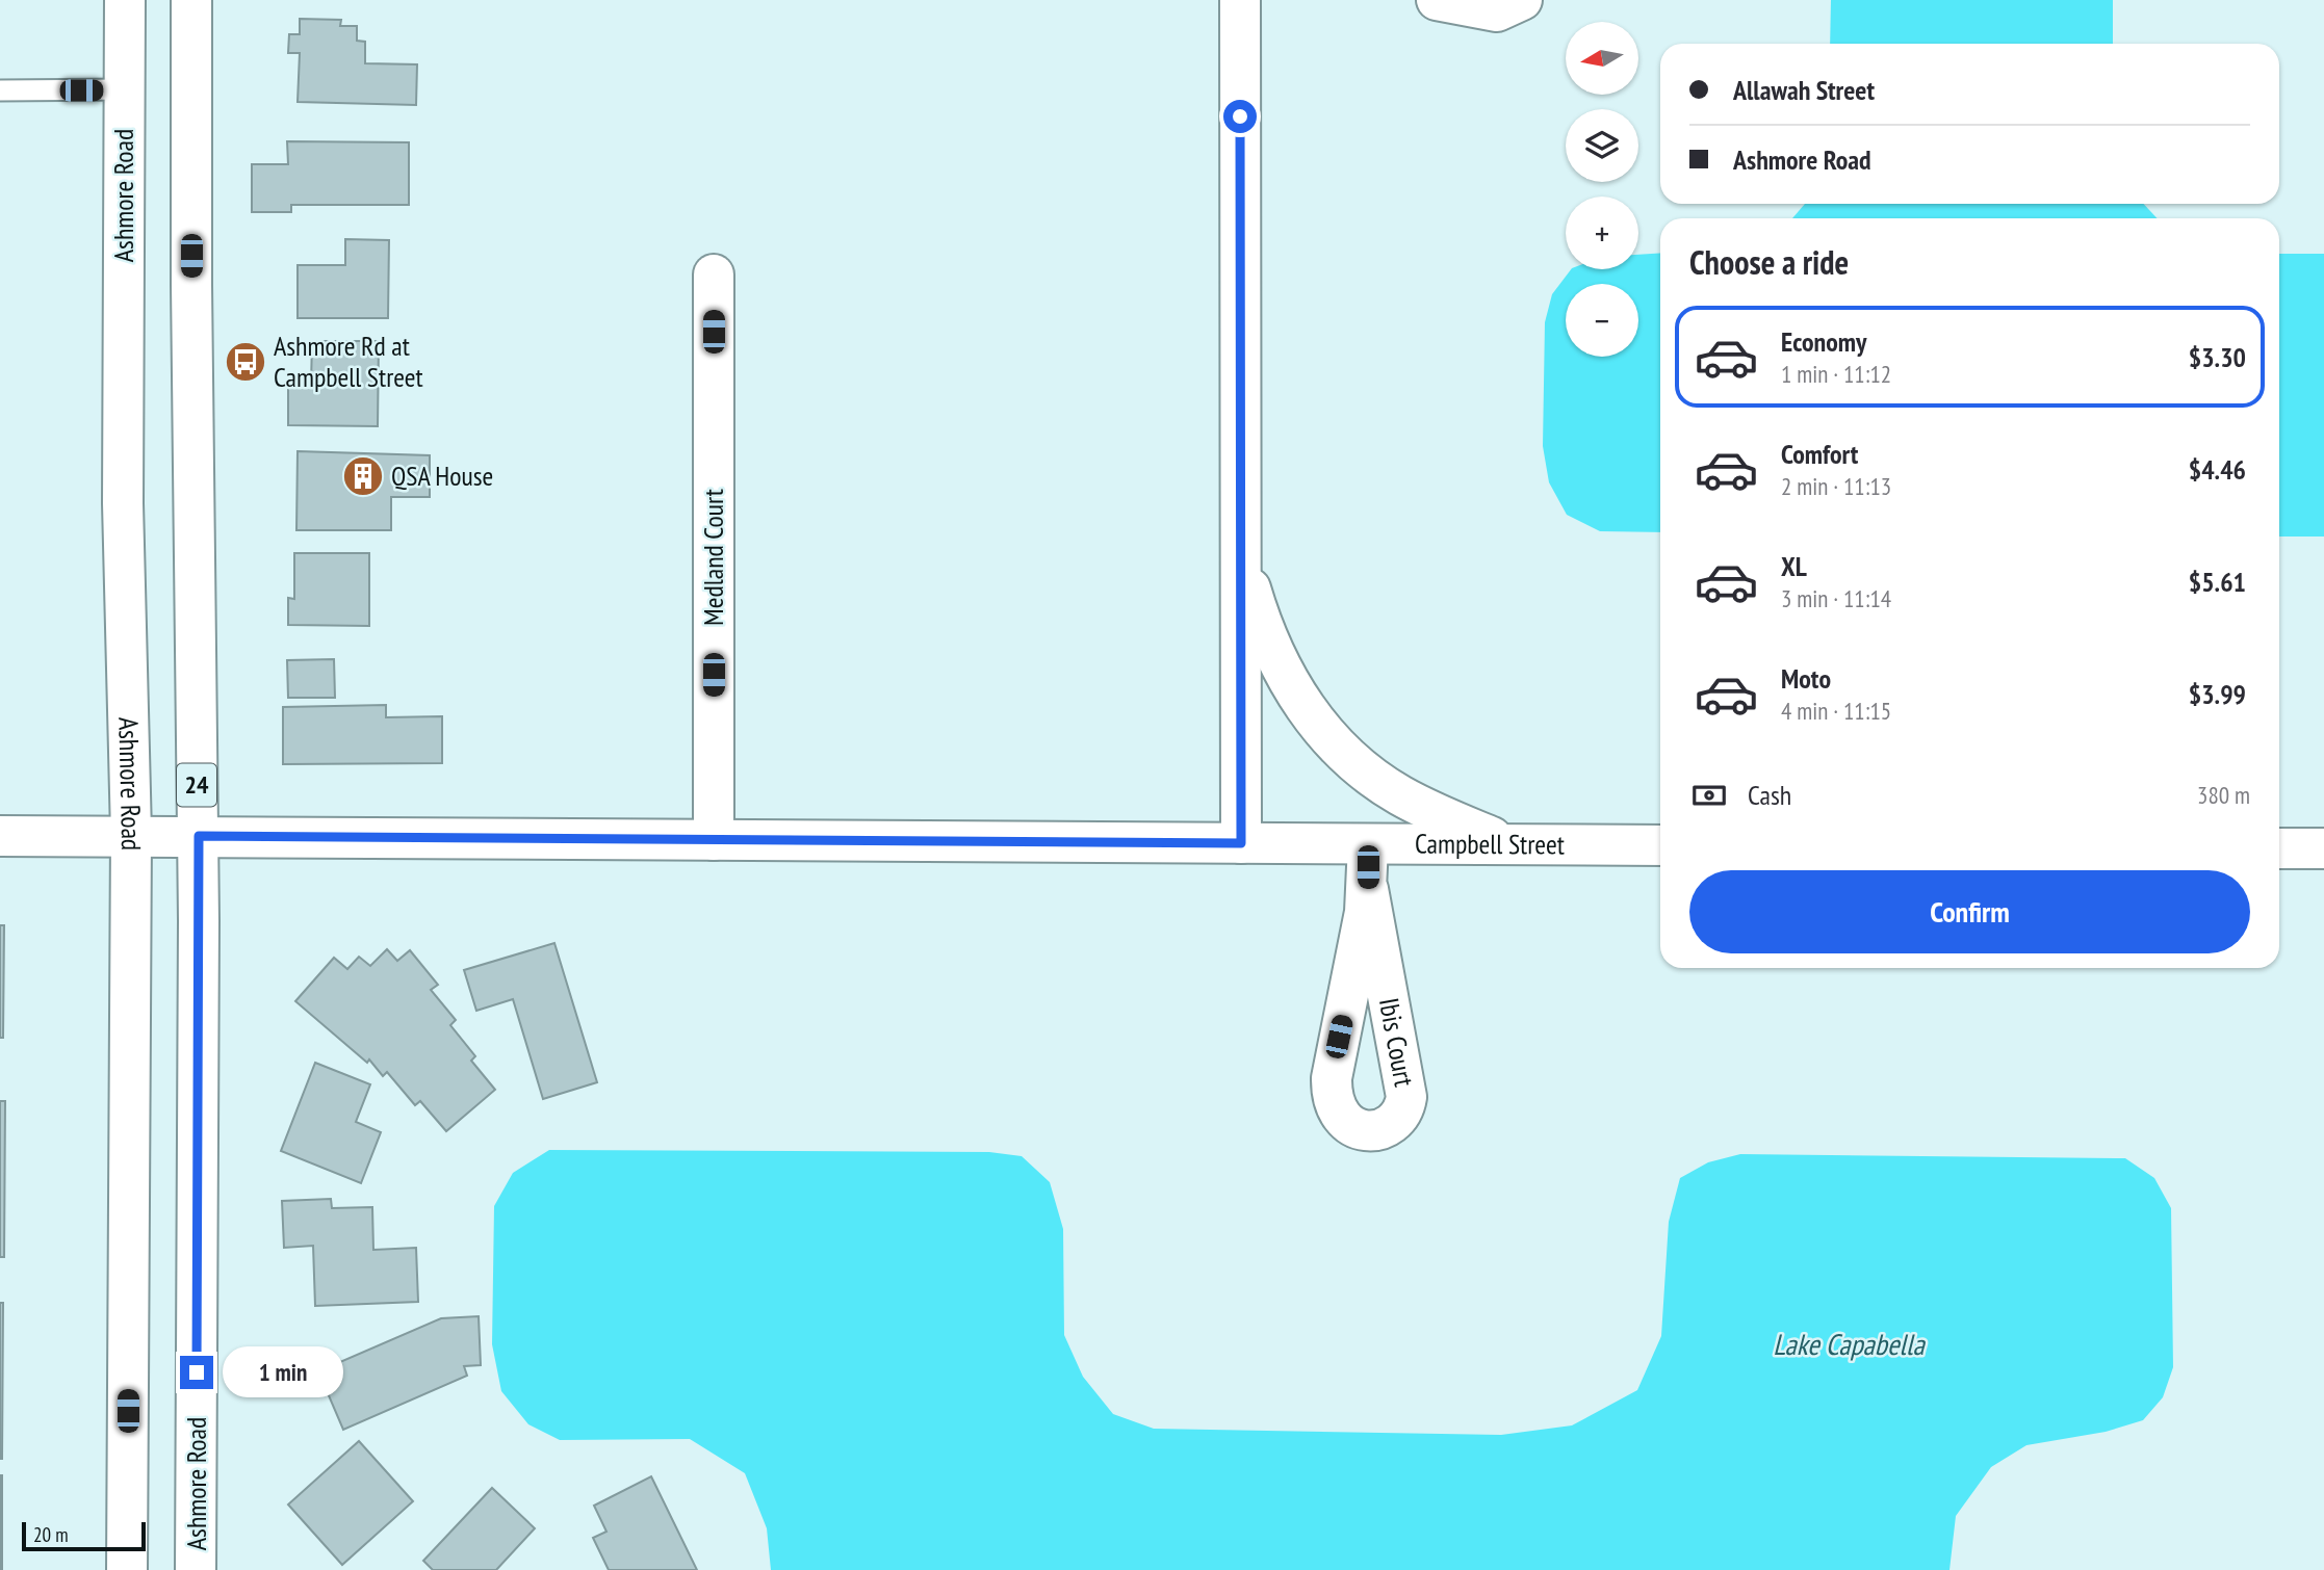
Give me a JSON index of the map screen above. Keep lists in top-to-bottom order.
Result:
{
  "streets": {
    "street": [
      "Ashmore Road",
      "Medland Court",
      "24",
      "Campbell Street",
      "Ibis Court"
    ]
  },
  "crossings": [
    ["Ashmore Road", "Campbell Street"],
    ["Medland Court", "Campbell Street"],
    ["Campbell Street", "Ibis Court"]
  ],
  "water": ["Lake Capabella"],
  "places": {
    "bus stop": ["Ashmore Rd at Campbell Street"],
    "building": ["QSA House"]
  },
  "scale_bar": "20 m",
  "north": "left",
  "page": {
    "map_buttons": ["+", "−"],
    "banner": ["Allawah Street", "Ashmore Road"],
    "heading": "Choose a ride",
    "list": [
      {
        "name": "Economy",
        "note": "1 min · 11:12",
        "value": "$3.30"
      },
      {
        "name": "Comfort",
        "note": "2 min · 11:13",
        "value": "$4.46"
      },
      {
        "name": "XL",
        "note": "3 min · 11:14",
        "value": "$5.61"
      },
      {
        "name": "Moto",
        "note": "4 min · 11:15",
        "value": "$3.99"
      }
    ],
    "pay": ["Cash", "380 m"],
    "buttons": "Confirm",
    "bubble": "1 min",
    "scale": "20 m"
  }
}
